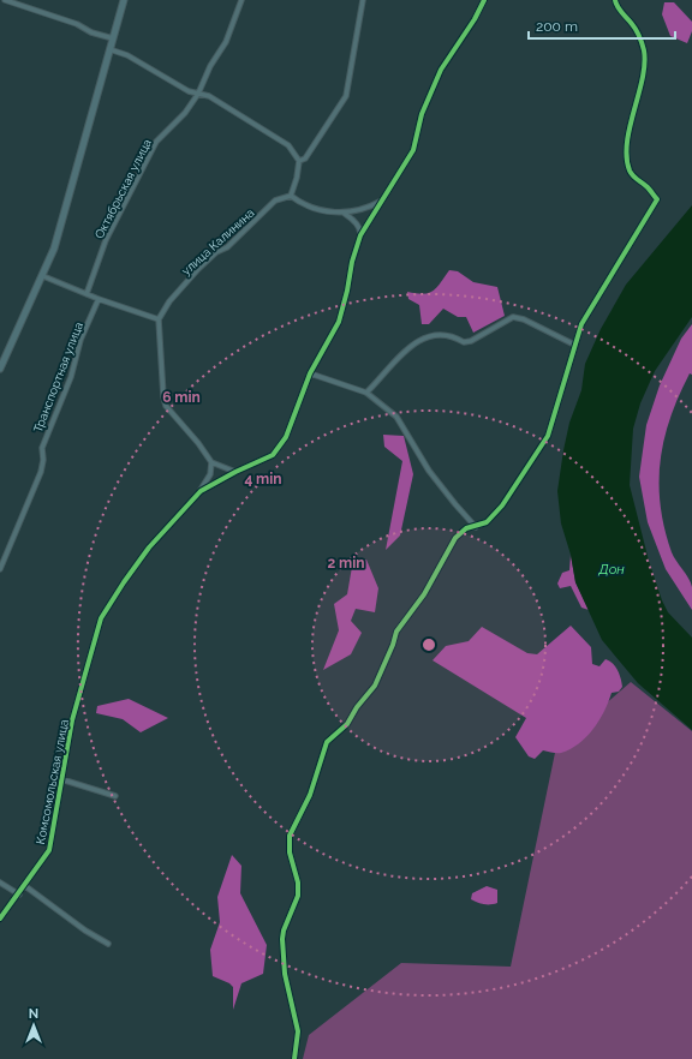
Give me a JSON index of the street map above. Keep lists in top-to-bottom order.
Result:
{
  "streets": {
    "street": [
      "Октябрьская улица",
      "улица Калинина",
      "Транспортная улица",
      "Комсомольская улица"
    ]
  },
  "water": ["Дон"],
  "scale_bar": "200 m",
  "north": "top",
  "rings": ["6 min", "4 min", "2 min"]
}
